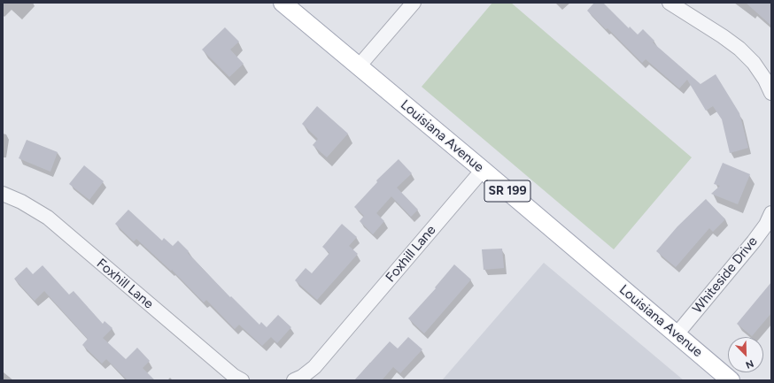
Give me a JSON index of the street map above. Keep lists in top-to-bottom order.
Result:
{
  "streets": {
    "main road": ["Louisiana Avenue", "SR 199"],
    "street": ["Foxhill Lane", "Whiteside Drive"]
  },
  "crossings": [
    ["Louisiana Avenue", "Foxhill Lane"],
    ["Louisiana Avenue", "Whiteside Drive"]
  ],
  "north": "bottom right"
}
